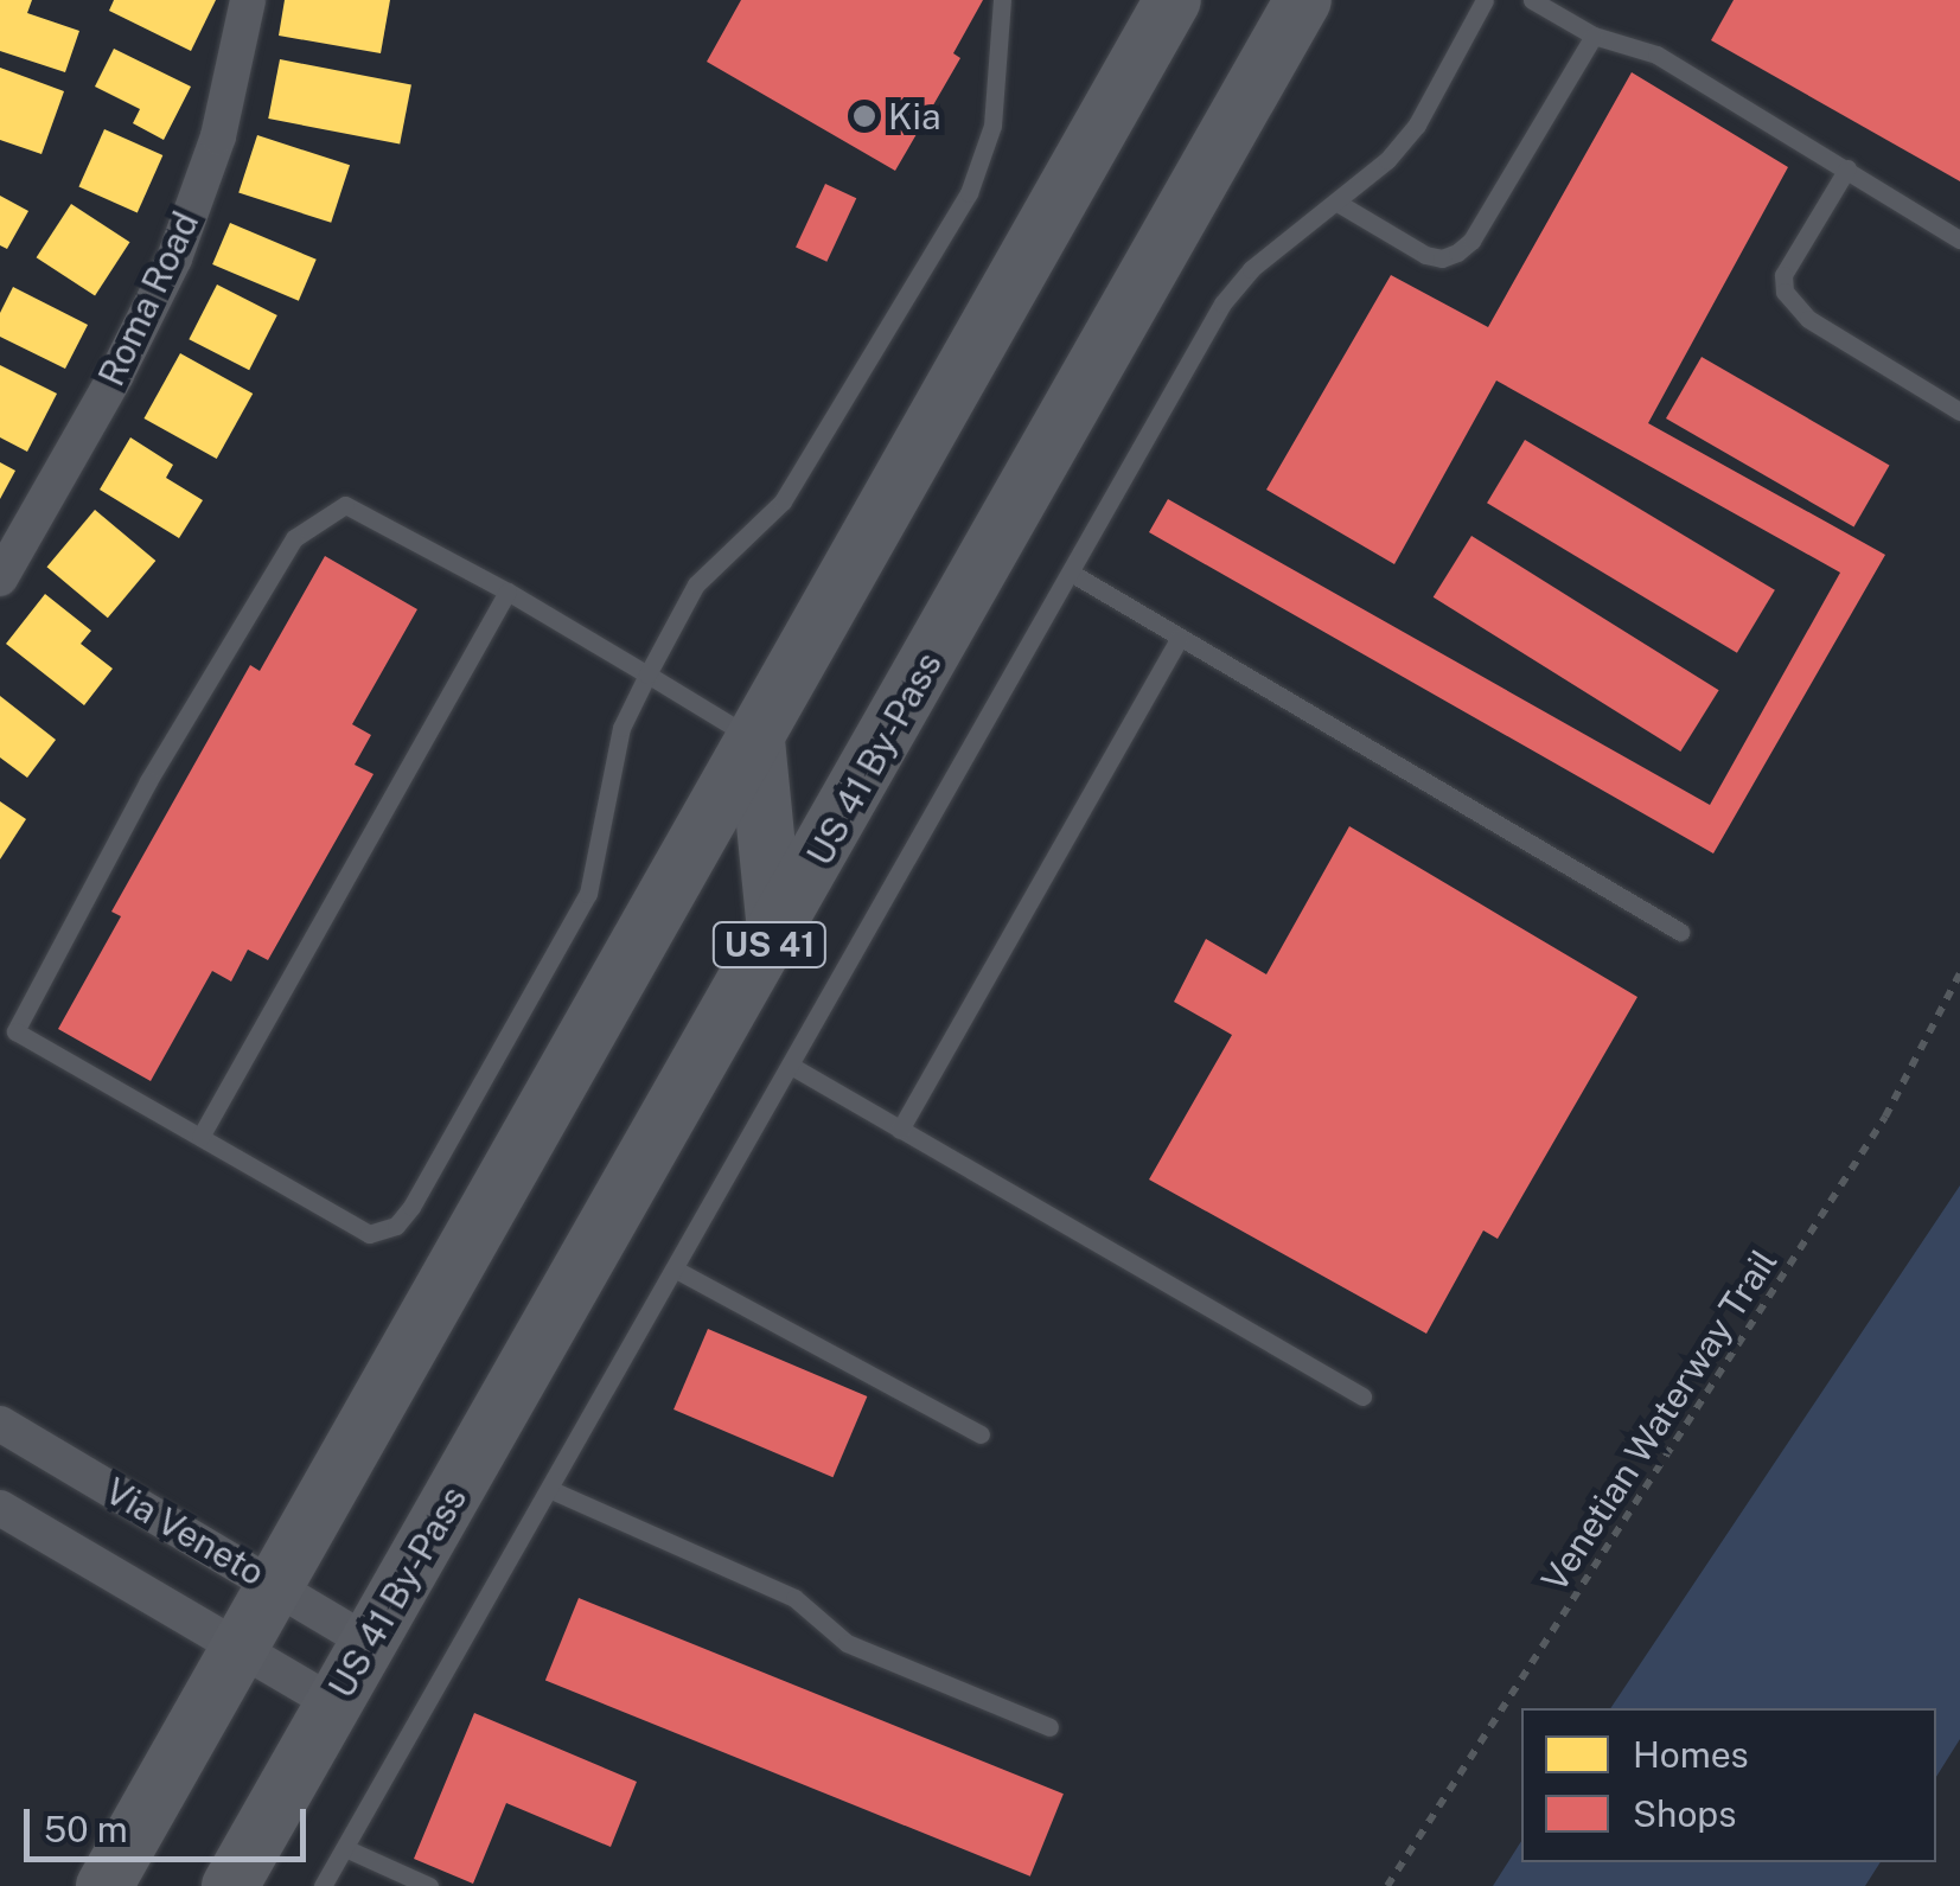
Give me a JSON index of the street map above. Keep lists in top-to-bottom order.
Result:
{
  "streets": {
    "main road": ["US 41 By-Pass", "US 41"],
    "street": ["Roma Road", "Via Veneto"],
    "path": ["Venetian Waterway Trail"]
  },
  "crossings": [
    ["US 41 By-Pass", "Via Veneto"],
    ["US 41", "Via Veneto"]
  ],
  "places": ["Kia"],
  "legend": ["Homes", "Shops"],
  "scale_bar": "50 m"
}
